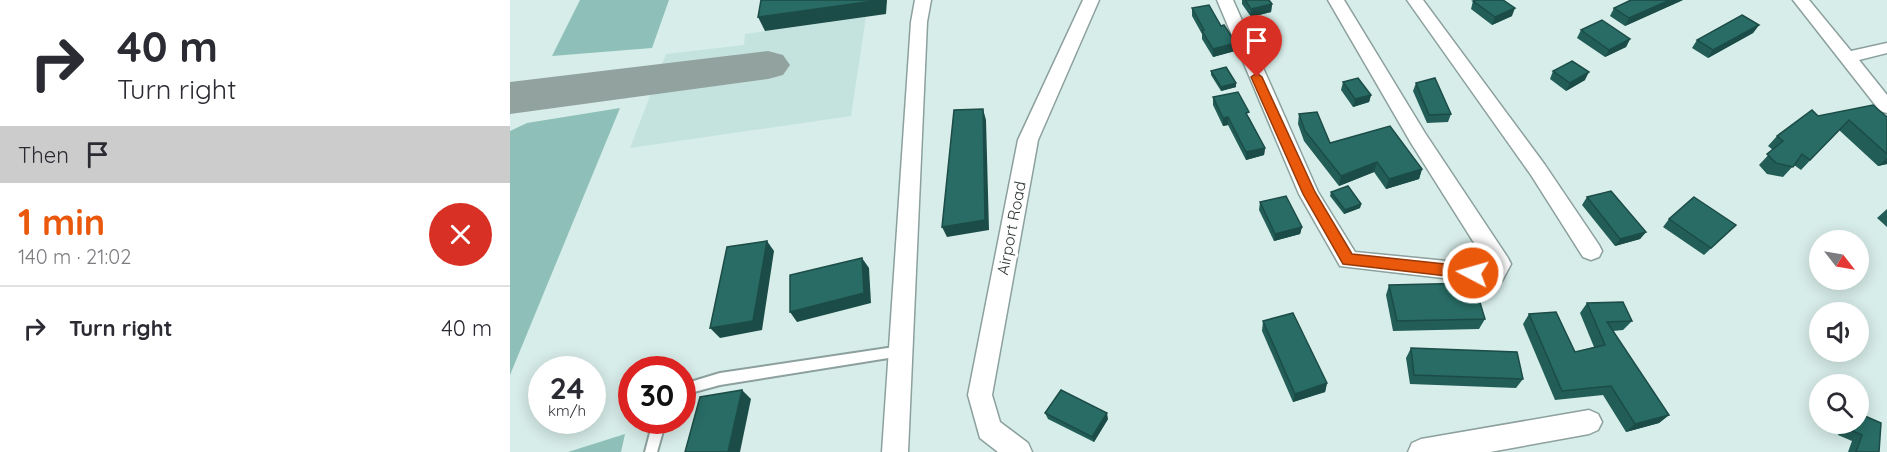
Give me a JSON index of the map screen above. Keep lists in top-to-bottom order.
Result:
{
  "streets": {
    "street": ["Airport Road"]
  },
  "north": "bottom right",
  "page": {
    "turn": ["40 m", "Turn right"],
    "then": "Then",
    "heading": ["1 min", "140 m · 21:02"],
    "list": [
      {
        "name": "Turn right",
        "value": "40 m"
      }
    ],
    "speed": "24 km/h",
    "limit": "30"
  }
}
